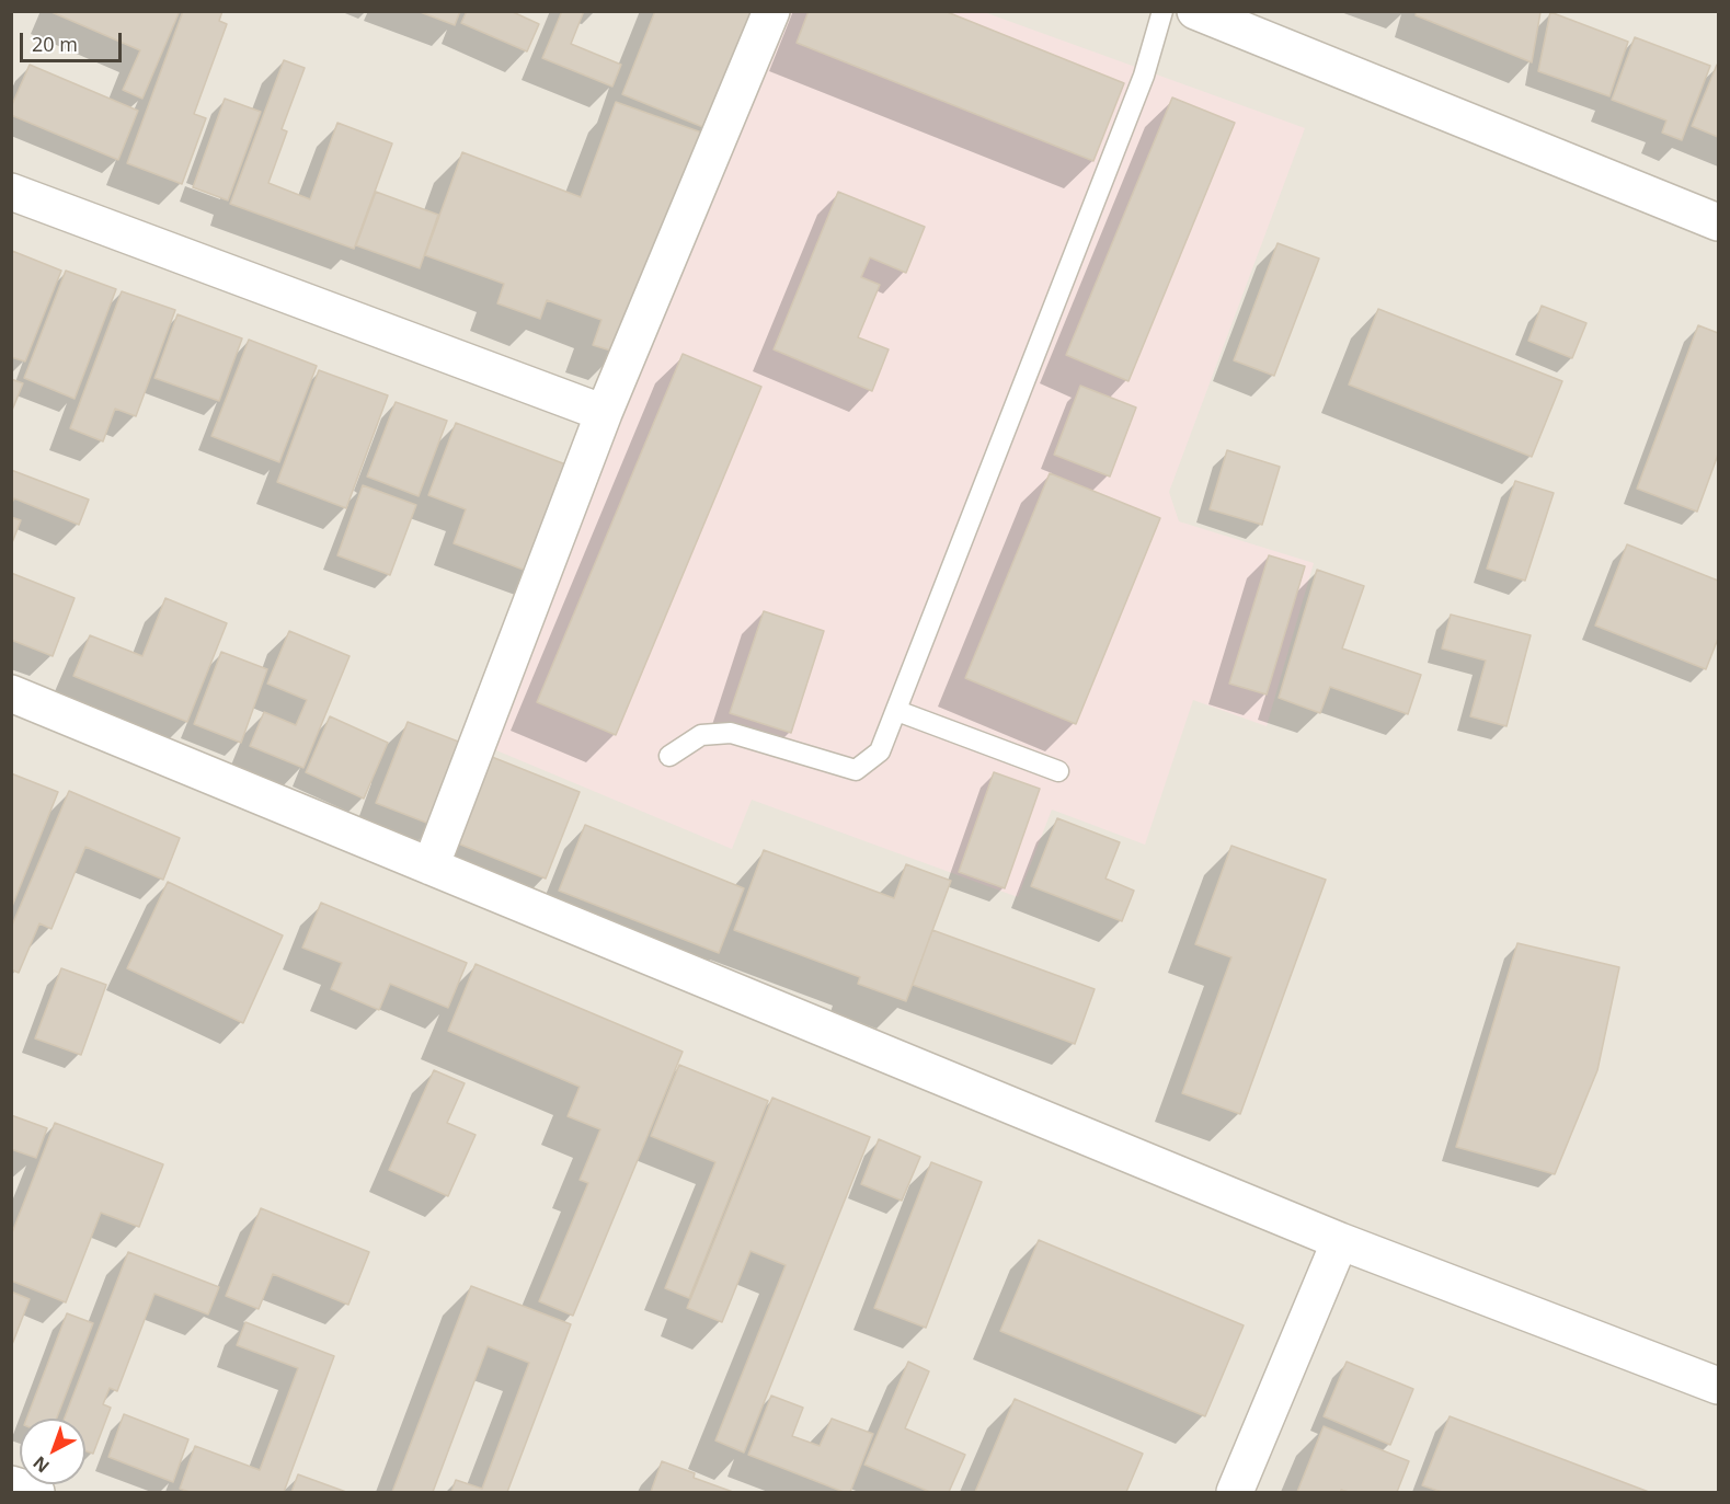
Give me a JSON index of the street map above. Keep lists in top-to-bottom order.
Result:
{
  "scale_bar": "20 m",
  "north": "bottom left"
}
